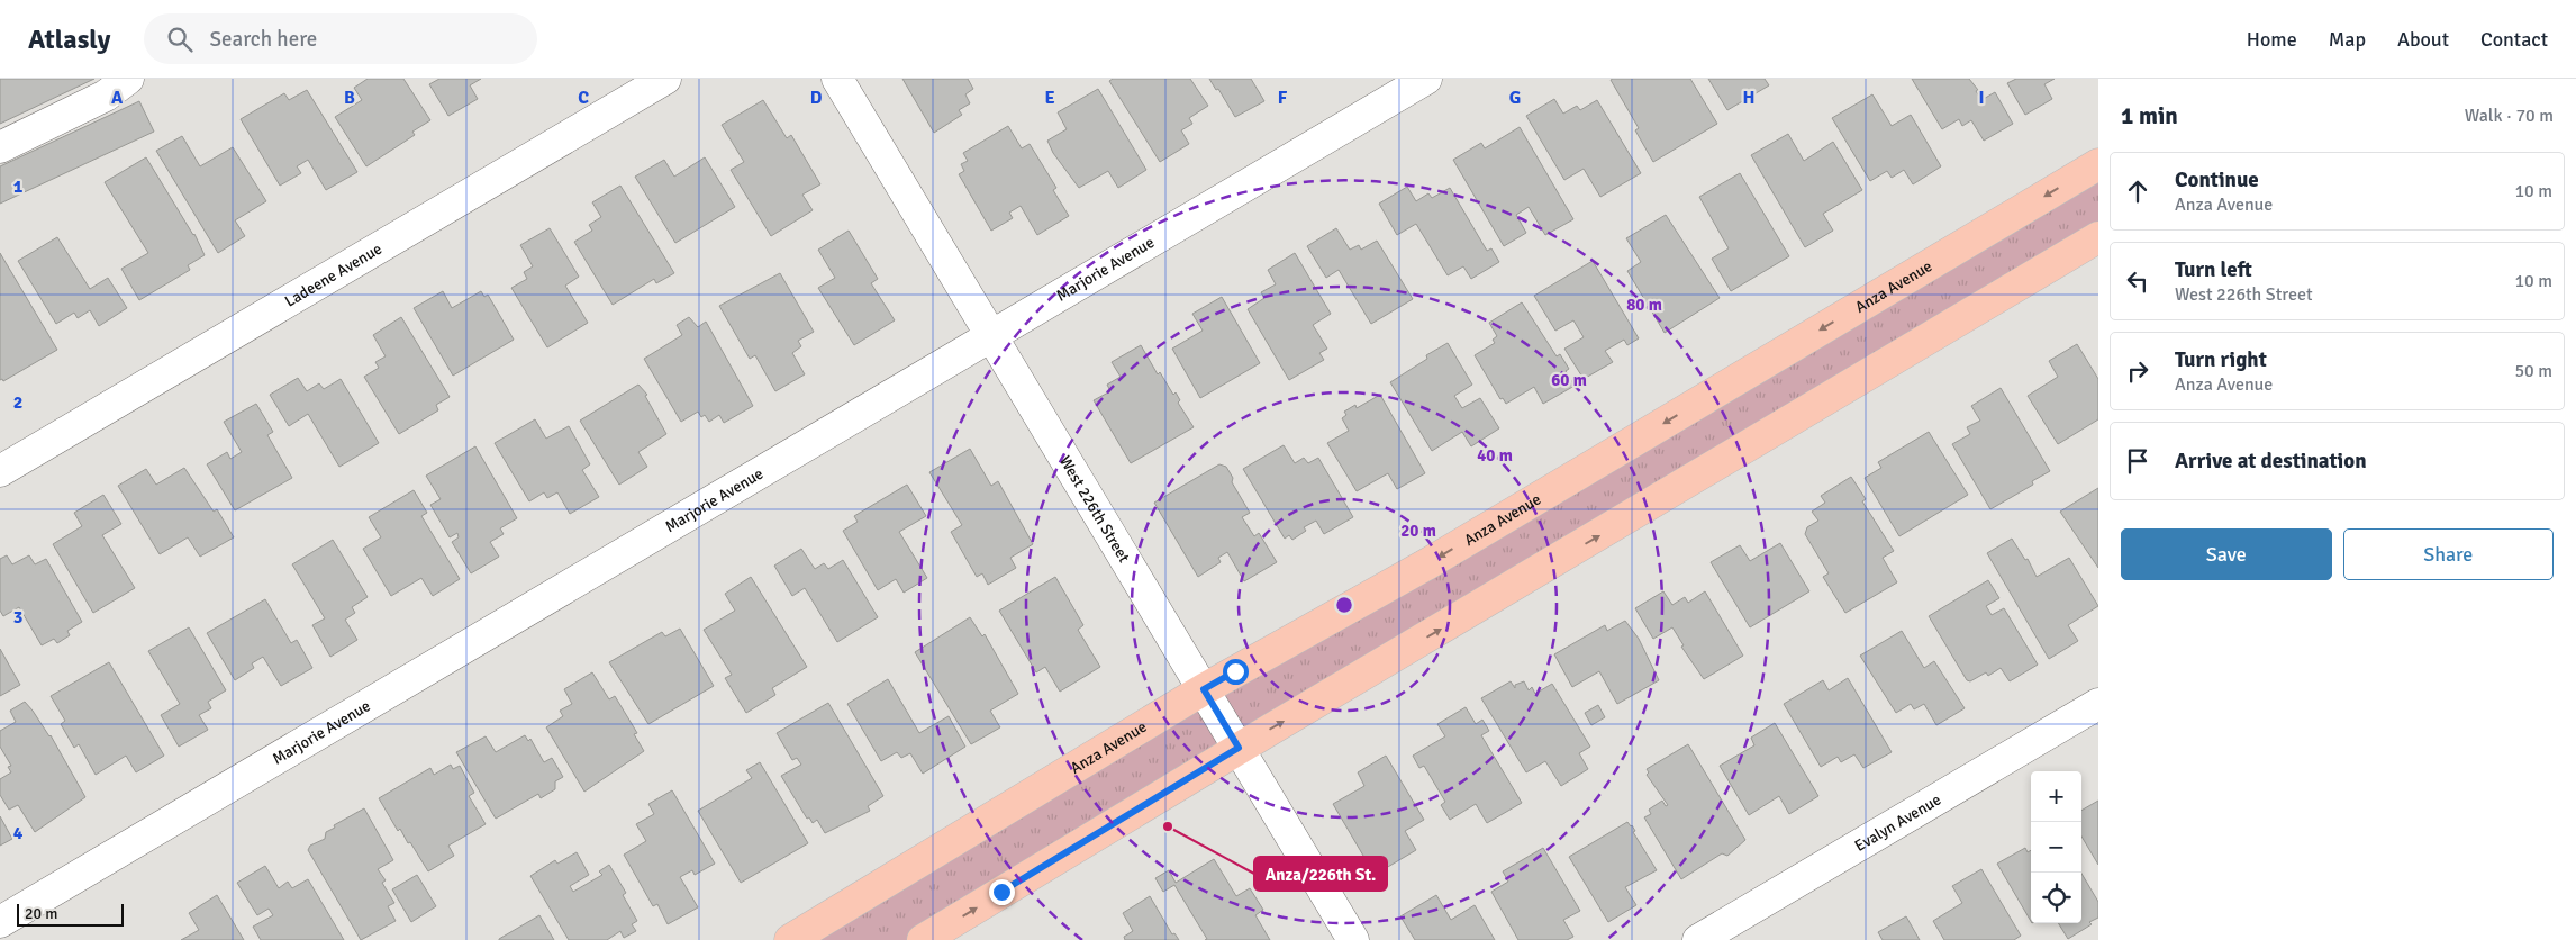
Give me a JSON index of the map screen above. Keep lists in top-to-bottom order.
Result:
{
  "streets": {
    "main road": ["Anza Avenue"],
    "street": [
      "Marjorie Avenue",
      "Ladeene Avenue",
      "West 226th Street",
      "Evalyn Avenue"
    ]
  },
  "crossings": [
    ["Marjorie Avenue", "West 226th Street"],
    ["Anza Avenue", "West 226th Street"]
  ],
  "places": ["Anza/226th St."],
  "scale_bar": "20 m",
  "page": {
    "header": "Atlasly",
    "search": "Search here",
    "nav": [
      "Home",
      "Map",
      "About",
      "Contact"
    ],
    "heading": ["1 min", "Walk · 70 m"],
    "list": [
      ["Continue", "Anza Avenue", "10 m"],
      ["Turn left", "West 226th Street", "10 m"],
      ["Turn right", "Anza Avenue", "50 m"],
      "Arrive at destination"
    ],
    "buttons": ["Save", "Share"],
    "map_buttons": ["+", "−"],
    "scale": "20 m"
  },
  "grid": {
    "columns": [
      "A",
      "B",
      "C",
      "D",
      "E",
      "F",
      "G",
      "H",
      "I"
    ],
    "rows": [
      "1",
      "2",
      "3",
      "4"
    ]
  },
  "rings": [
    "80 m",
    "60 m",
    "40 m",
    "20 m"
  ]
}
